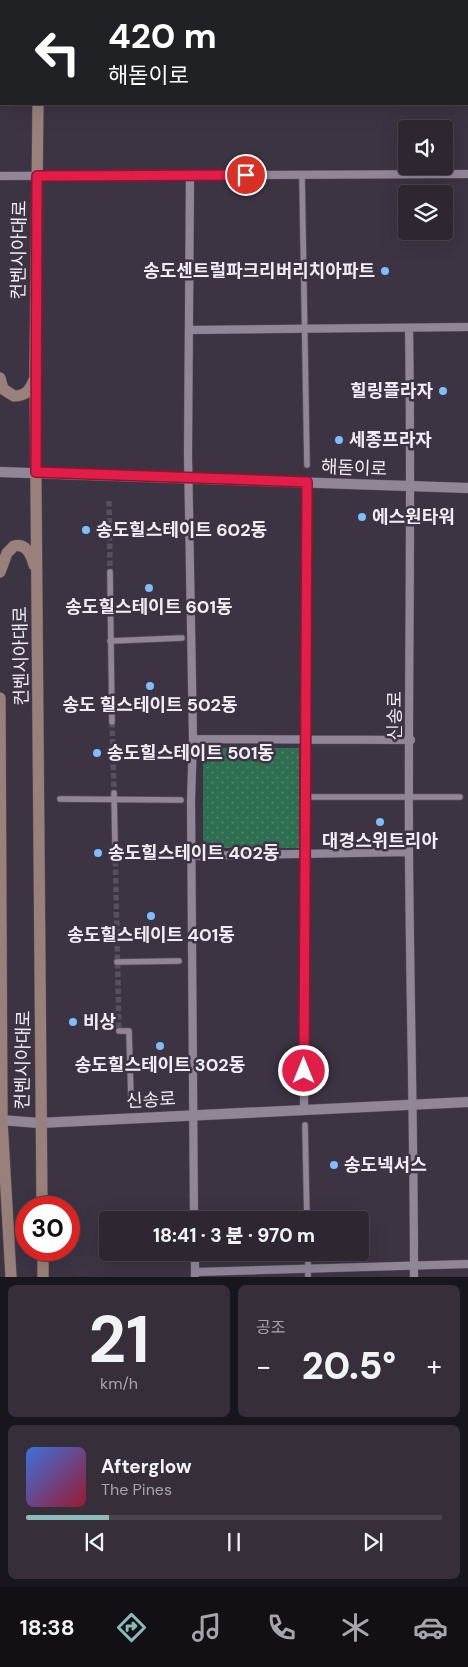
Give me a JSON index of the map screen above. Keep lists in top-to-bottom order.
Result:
{
  "streets": {
    "main road": ["컨벤시아대로"],
    "street": ["해돋이로", "신송로"]
  },
  "crossings": [
    ["컨벤시아대로", "해돋이로"],
    ["컨벤시아대로", "신송로"],
    ["해돋이로", "신송로"]
  ],
  "places": [
    "송도센트럴파크리버리치아파트",
    "힐링플라자",
    "세종프라자",
    "에스원타워",
    "송도힐스테이트 602동",
    "송도힐스테이트 601동",
    "송도 힐스테이트 502동",
    "송도힐스테이트 501동",
    "대경스위트리아",
    "송도힐스테이트 402동",
    "송도힐스테이트 401동",
    "비상",
    "송도힐스테이트 302동",
    "송도넥서스"
  ],
  "page": {
    "turn": ["420 m", "해돋이로"],
    "limit": "30",
    "trip": "18:41 · 3 분 · 970 m",
    "tile": [
      ["21", "km/h"],
      "공조"
    ],
    "heat": ["−", "20.5°", "+"],
    "song": ["Afterglow", "The Pines"],
    "tabs": "18:38"
  }
}
